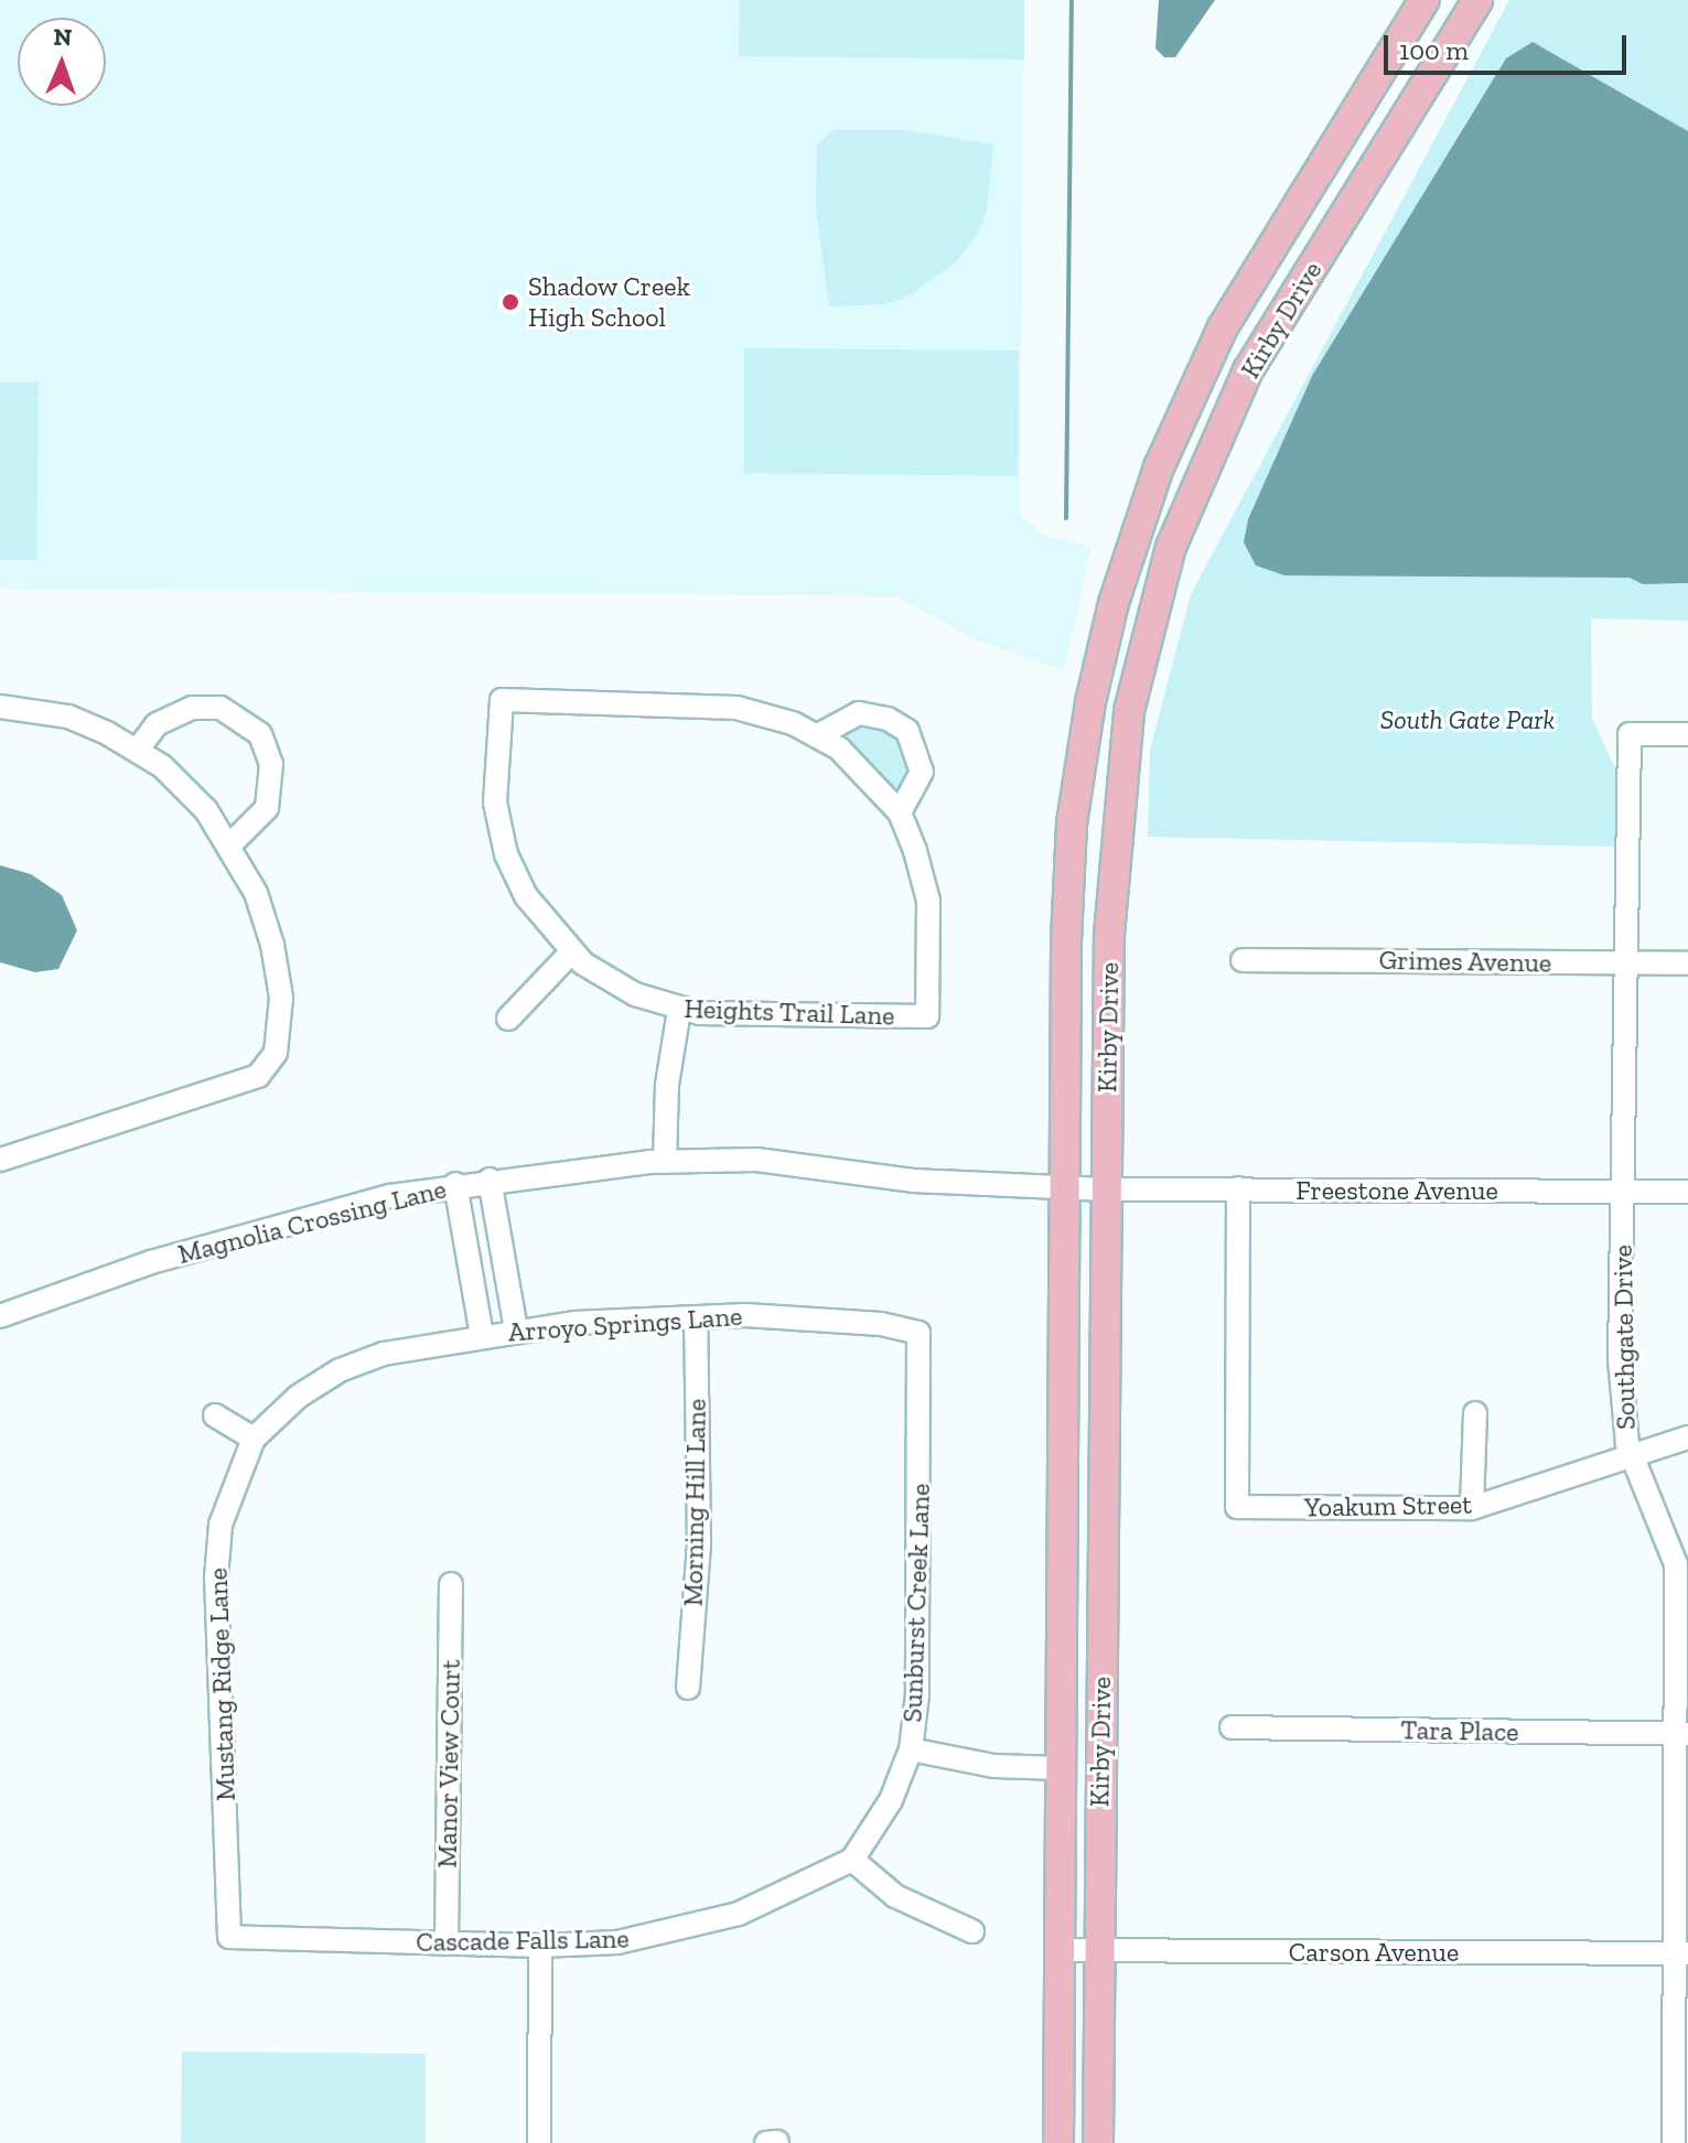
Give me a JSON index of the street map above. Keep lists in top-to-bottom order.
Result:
{
  "streets": {
    "main road": ["Kirby Drive"],
    "street": [
      "Grimes Avenue",
      "Heights Trail Lane",
      "Freestone Avenue",
      "Magnolia Crossing Lane",
      "Arroyo Springs Lane",
      "Southgate Drive",
      "Morning Hill Lane",
      "Yoakum Street",
      "Sunburst Creek Lane",
      "Mustang Ridge Lane",
      "Tara Place",
      "Manor View Court",
      "Cascade Falls Lane",
      "Carson Avenue"
    ]
  },
  "crossings": [
    ["Kirby Drive", "Freestone Avenue"],
    ["Kirby Drive", "Magnolia Crossing Lane"],
    ["Kirby Drive", "Carson Avenue"],
    ["Grimes Avenue", "Southgate Drive"],
    ["Freestone Avenue", "Magnolia Crossing Lane"],
    ["Freestone Avenue", "Southgate Drive"],
    ["Freestone Avenue", "Yoakum Street"],
    ["Arroyo Springs Lane", "Morning Hill Lane"],
    ["Arroyo Springs Lane", "Sunburst Creek Lane"],
    ["Arroyo Springs Lane", "Mustang Ridge Lane"],
    ["Southgate Drive", "Yoakum Street"],
    ["Southgate Drive", "Tara Place"],
    ["Southgate Drive", "Carson Avenue"],
    ["Sunburst Creek Lane", "Cascade Falls Lane"],
    ["Mustang Ridge Lane", "Cascade Falls Lane"],
    ["Manor View Court", "Cascade Falls Lane"]
  ],
  "parks": ["South Gate Park"],
  "places": ["Shadow Creek High School"],
  "scale_bar": "100 m",
  "north": "top"
}
